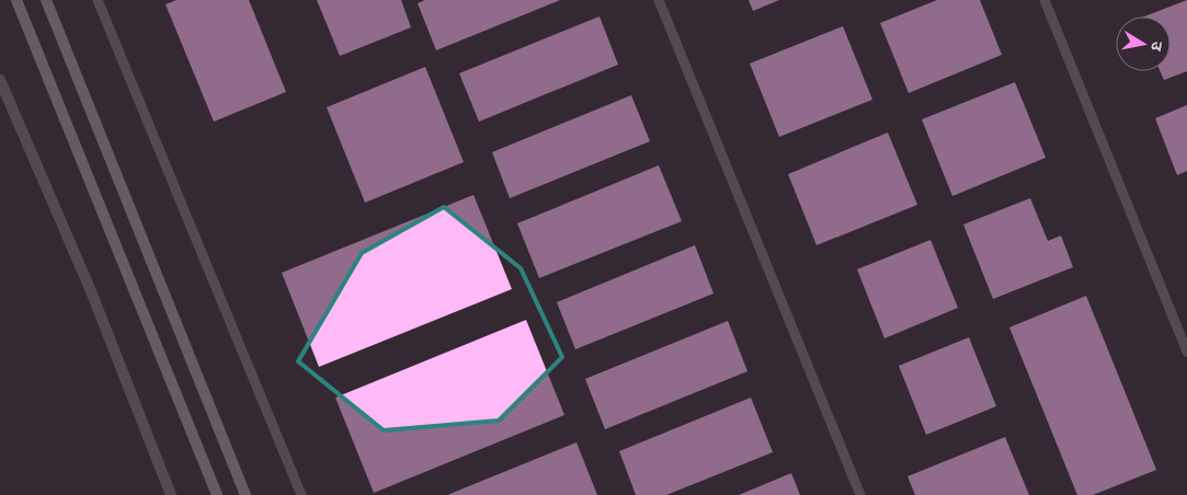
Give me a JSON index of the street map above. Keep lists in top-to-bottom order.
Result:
{
  "north": "right"
}
